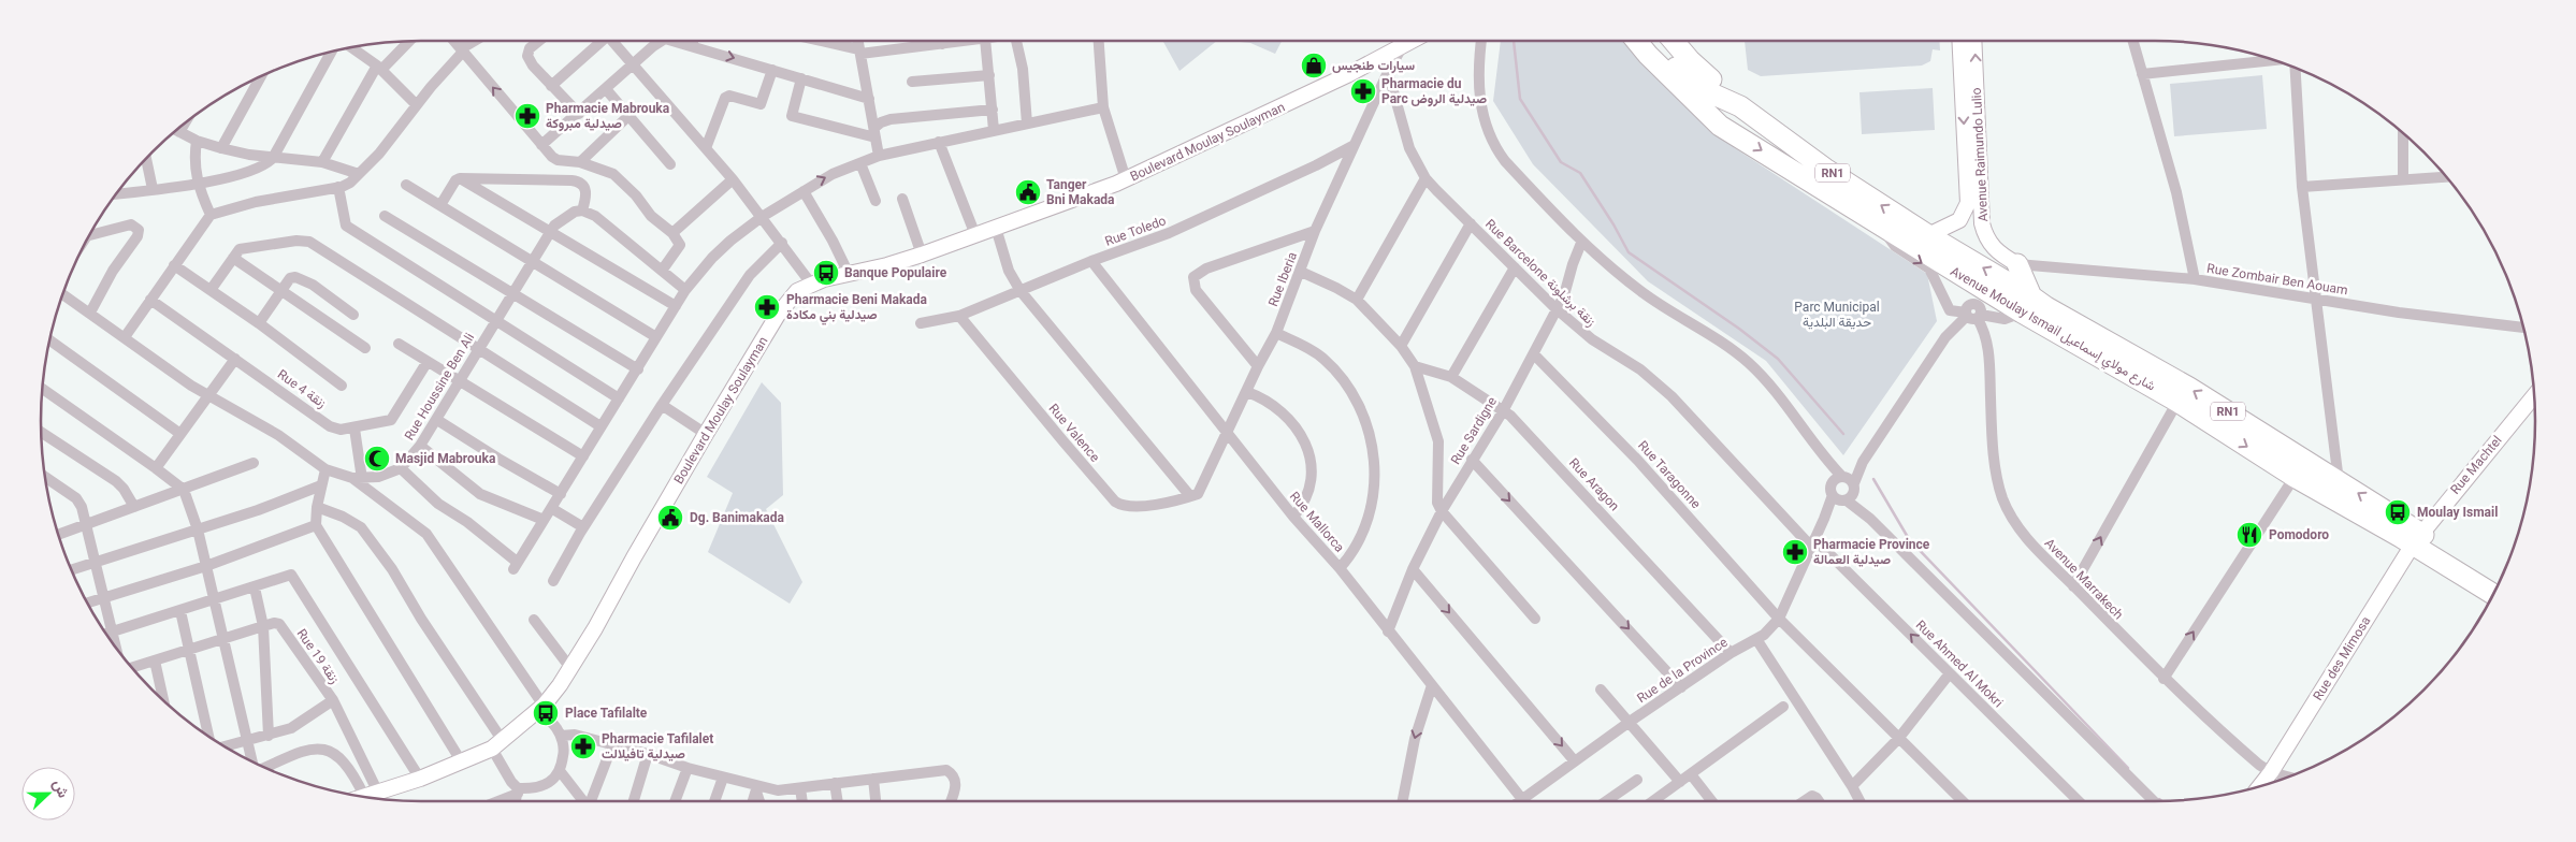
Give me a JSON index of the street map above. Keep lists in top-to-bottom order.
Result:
{
  "streets": {
    "highway": ["RN1", "Avenue Moulay Ismail شارع مولاي إسماعيل"],
    "main road": [
      "Boulevard Moulay Soulayman",
      "Avenue Raimundo Lulio",
      "Rue Machtel",
      "Rue des Mimosa"
    ],
    "street": [
      "Rue Toledo",
      "Rue Barcelone زنقة برشلونة",
      "Rue Iberia",
      "Rue Zombair Ben Aouam",
      "Rue Houssine Ben Ali",
      "Rue 4 زنقة",
      "Rue Sardigne",
      "Rue Valence",
      "Rue Taragonne",
      "Rue Aragon",
      "Rue Mallorca",
      "Avenue Marrakech",
      "Rue 19 زنقة",
      "Rue Ahmed Al Mokri",
      "Rue de la Province"
    ]
  },
  "crossings": [
    ["Boulevard Moulay Soulayman", "Rue 19 زنقة"],
    ["Avenue Raimundo Lulio", "Rue Zombair Ben Aouam"],
    ["Avenue Raimundo Lulio", "Avenue Moulay Ismail شارع مولاي إسماعيل"],
    ["Rue Toledo", "Rue Iberia"],
    ["Rue Toledo", "Rue Valence"],
    ["Rue Toledo", "Rue Mallorca"],
    ["Rue Barcelone زنقة برشلونة", "Rue Iberia"],
    ["Rue Barcelone زنقة برشلونة", "Rue Sardigne"],
    ["Rue Barcelone زنقة برشلونة", "Rue Ahmed Al Mokri"],
    ["Rue Barcelone زنقة برشلونة", "Rue de la Province"],
    ["Rue Iberia", "Rue Valence"],
    ["Rue Iberia", "Rue Mallorca"],
    ["Avenue Moulay Ismail شارع مولاي إسماعيل", "Rue Machtel"],
    ["Avenue Moulay Ismail شارع مولاي إسماعيل", "Rue des Mimosa"],
    ["Rue Sardigne", "Rue Taragonne"],
    ["Rue Sardigne", "Rue Aragon"],
    ["Rue Sardigne", "Rue Mallorca"],
    ["Rue Machtel", "Rue des Mimosa"],
    ["Rue Taragonne", "Rue de la Province"],
    ["Rue Aragon", "Rue de la Province"],
    ["Avenue Marrakech", "Rue des Mimosa"],
    ["Rue Ahmed Al Mokri", "Rue de la Province"]
  ],
  "parks": ["Parc Municipal حديقة البلدية"],
  "places": {
    "shop": ["سيارات طنجيس"],
    "pharmacy": [
      "Pharmacie du Parc صيدلية الروض",
      "Pharmacie Mabrouka صيدلية مبروكة",
      "Pharmacie Beni Makada صيدلية بني مكادة",
      "Pharmacie Province صيدلية العمالة",
      "Pharmacie Tafilalet صيدلية تافيلالت"
    ],
    "public building": ["Tanger Bni Makada", "Dg. Banimakada"],
    "bus stop": ["Banque Populaire", "Moulay Ismail", "Place Tafilalte"],
    "mosque": ["Masjid Mabrouka"],
    "restaurant": ["Pomodoro"]
  },
  "north": "right"
}
